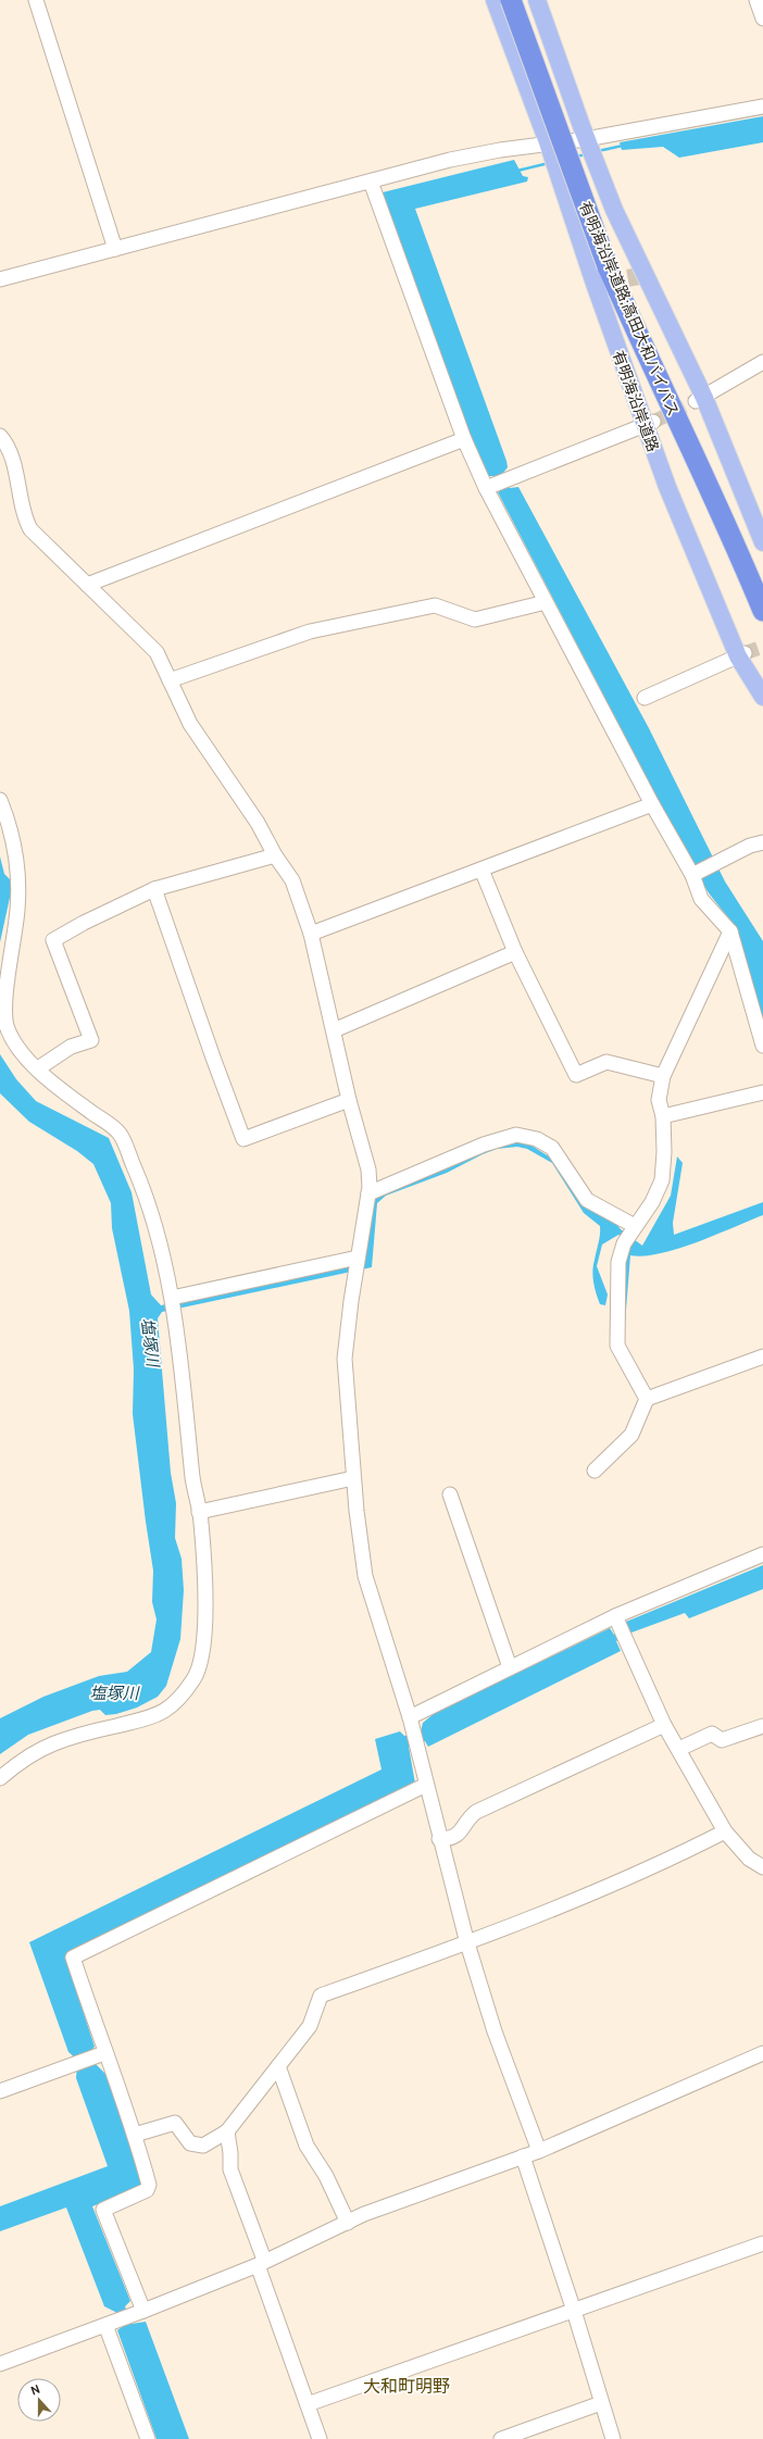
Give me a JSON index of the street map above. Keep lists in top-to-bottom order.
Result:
{
  "streets": {
    "highway": ["有明海沿岸道路;高田大和バイパス"],
    "main road": ["有明海沿岸道路"]
  },
  "crossings": [
    ["有明海沿岸道路;高田大和バイパス", "有明海沿岸道路"]
  ],
  "districts": ["大和町明野"],
  "water": ["塩塚川"],
  "north": "top"
}
